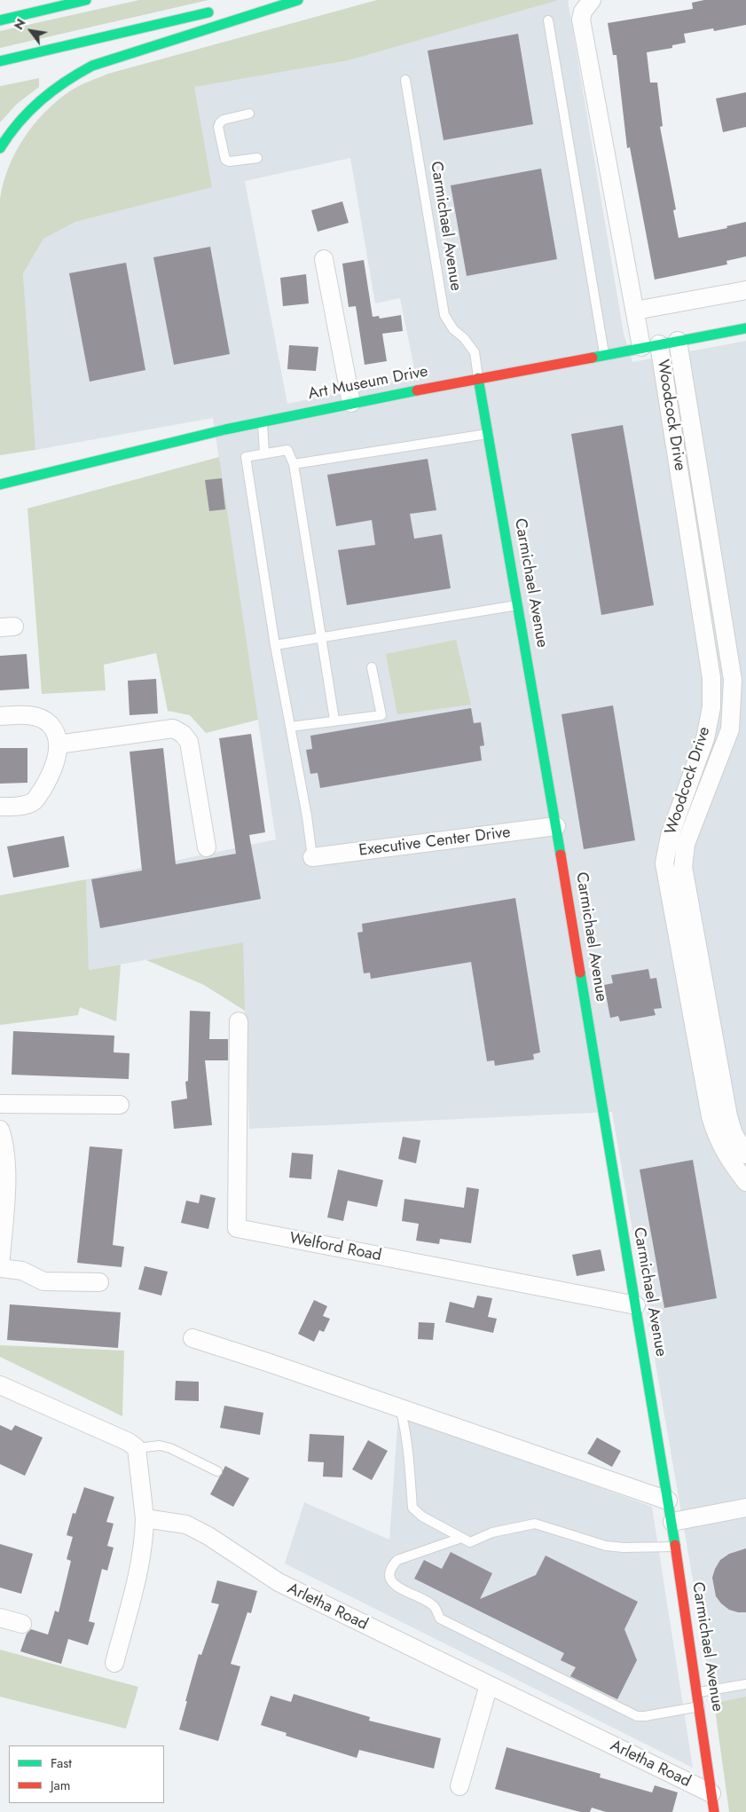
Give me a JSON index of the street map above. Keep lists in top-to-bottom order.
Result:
{
  "streets": {
    "main road": ["Carmichael Avenue", "Art Museum Drive"],
    "street": [
      "Woodcock Drive",
      "Executive Center Drive",
      "Welford Road",
      "Arletha Road"
    ]
  },
  "crossings": [
    ["Carmichael Avenue", "Art Museum Drive"],
    ["Carmichael Avenue", "Executive Center Drive"],
    ["Carmichael Avenue", "Welford Road"],
    ["Carmichael Avenue", "Arletha Road"],
    ["Art Museum Drive", "Woodcock Drive"]
  ],
  "legend": ["Fast", "Jam"],
  "north": "top left"
}
